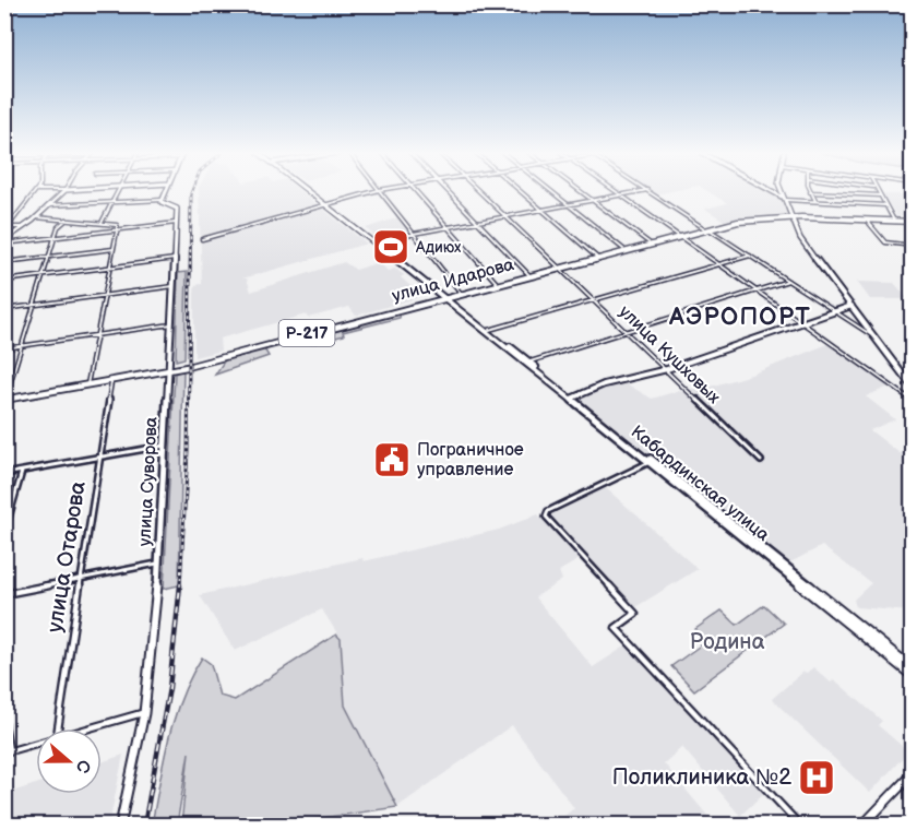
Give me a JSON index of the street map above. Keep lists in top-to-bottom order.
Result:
{
  "streets": {
    "main road": [
      "улица Идарова",
      "Р-217",
      "улица Суворова",
      "Кабардинская улица"
    ],
    "street": ["улица Кушховых", "улица Отарова"]
  },
  "crossings": [
    ["улица Идарова", "улица Кушховых"],
    ["улица Идарова", "улица Суворова"],
    ["улица Идарова", "Кабардинская улица"],
    ["улица Идарова", "улица Отарова"]
  ],
  "districts": ["АЭРОПОРТ"],
  "parks": ["Родина"],
  "places": {
    "sports": ["Адиюх"],
    "public building": ["Пограничное управление"],
    "hospital": ["Поликлиника №2"]
  },
  "north": "right"
}
